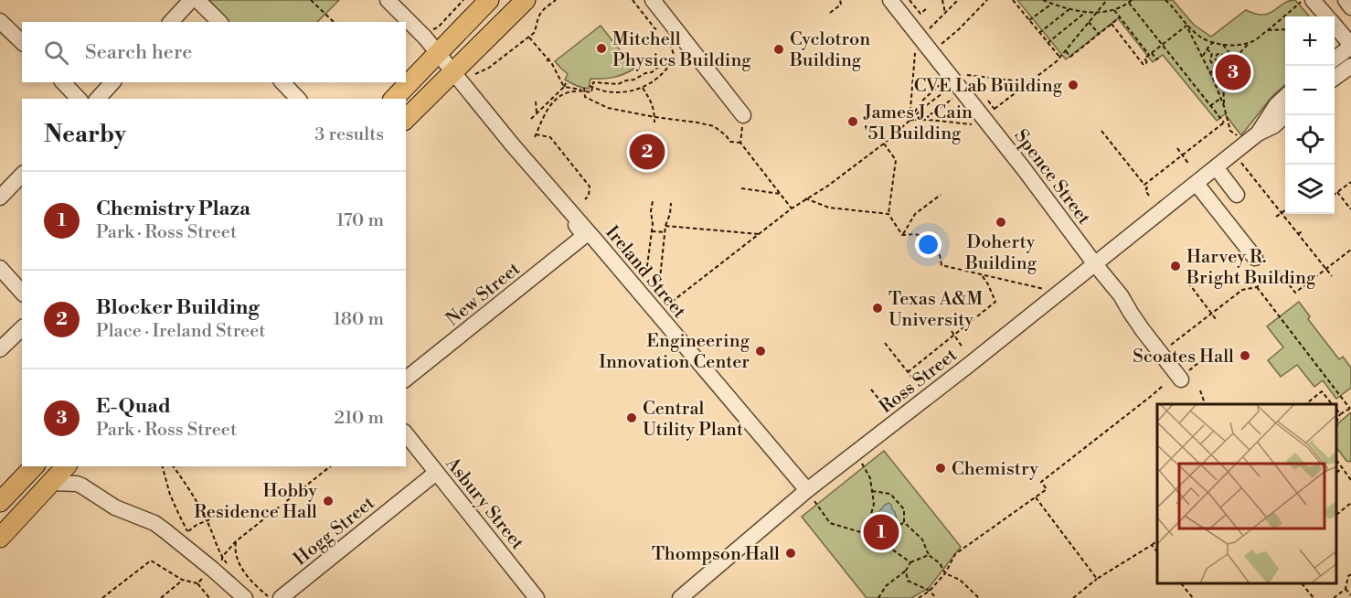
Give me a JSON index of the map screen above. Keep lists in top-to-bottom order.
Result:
{
  "streets": {
    "street": [
      "Spence Street",
      "Ireland Street",
      "New Street",
      "Ross Street",
      "Asbury Street",
      "Hogg Street"
    ]
  },
  "crossings": [
    ["Spence Street", "Ross Street"],
    ["Ireland Street", "New Street"],
    ["Ireland Street", "Ross Street"],
    ["Asbury Street", "Hogg Street"]
  ],
  "places": [
    "Mitchell Physics Building",
    "Cyclotron Building",
    "CVE Lab Building",
    "James J. Cain '51 Building",
    "Doherty Building",
    "Harvey R. Bright Building",
    "Texas A&M University",
    "Engineering Innovation Center",
    "Scoates Hall",
    "Central Utility Plant",
    "Chemistry",
    "Hobby Residence Hall",
    "Thompson Hall"
  ],
  "page": {
    "map_buttons": ["+", "−"],
    "search": "Search here",
    "pins": ["3", "2", "1"],
    "heading": ["Nearby", "3 results"],
    "list": [
      {
        "mark": "1",
        "name": "Chemistry Plaza",
        "note": "Park · Ross Street",
        "value": "170 m"
      },
      {
        "mark": "2",
        "name": "Blocker Building",
        "note": "Place · Ireland Street",
        "value": "180 m"
      },
      {
        "mark": "3",
        "name": "E-Quad",
        "note": "Park · Ross Street",
        "value": "210 m"
      }
    ]
  }
}
